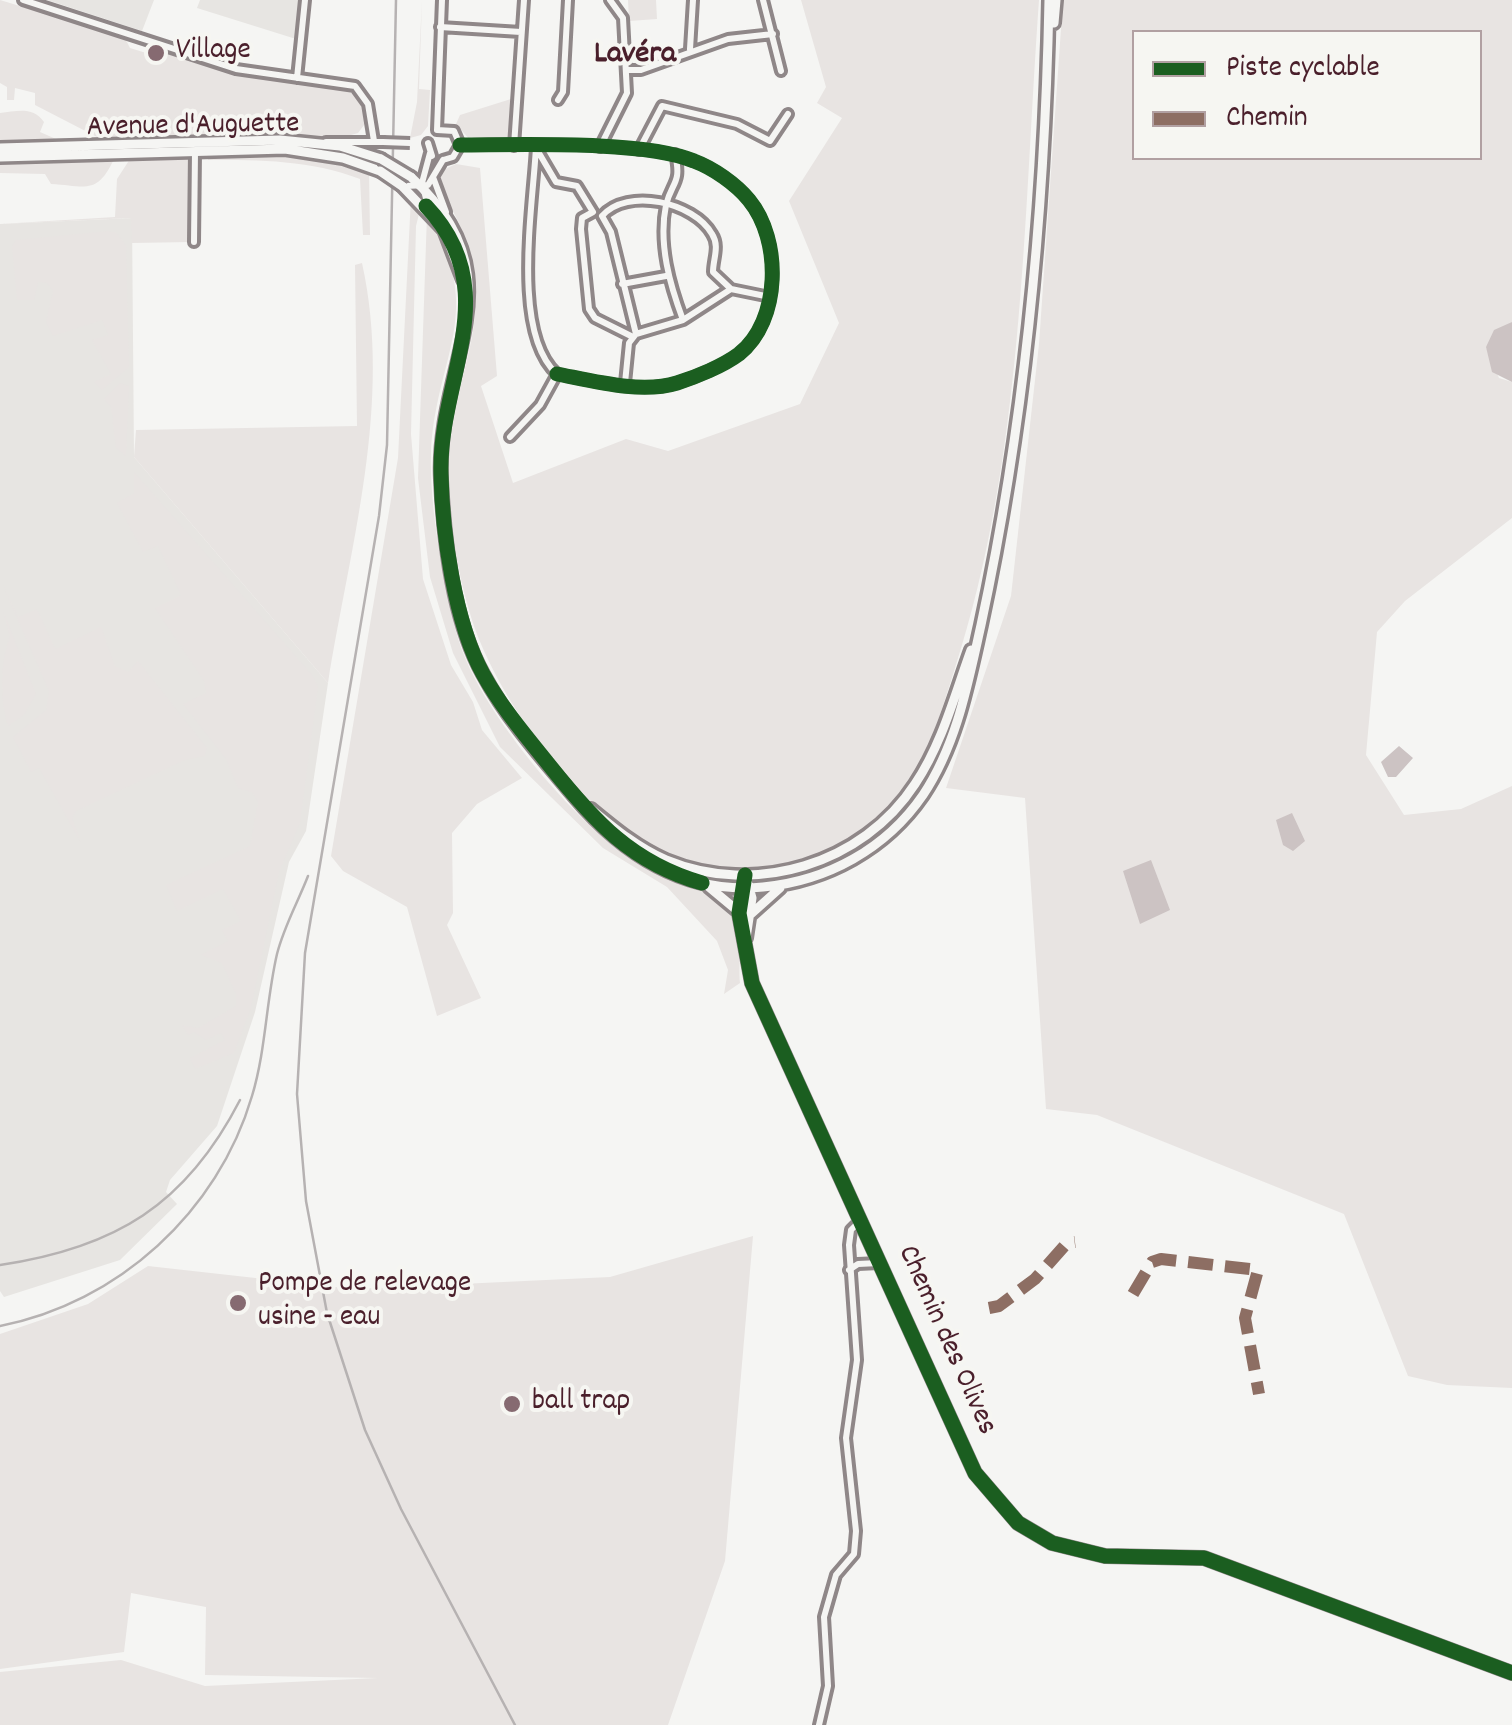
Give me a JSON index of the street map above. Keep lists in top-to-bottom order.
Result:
{
  "streets": {
    "main road": ["Avenue d'Auguette", "Chemin des Olives"]
  },
  "districts": ["Lavéra"],
  "places": ["Village", "Pompe de relevage usine - eau", "ball trap"],
  "legend": ["Piste cyclable", "Chemin"]
}
